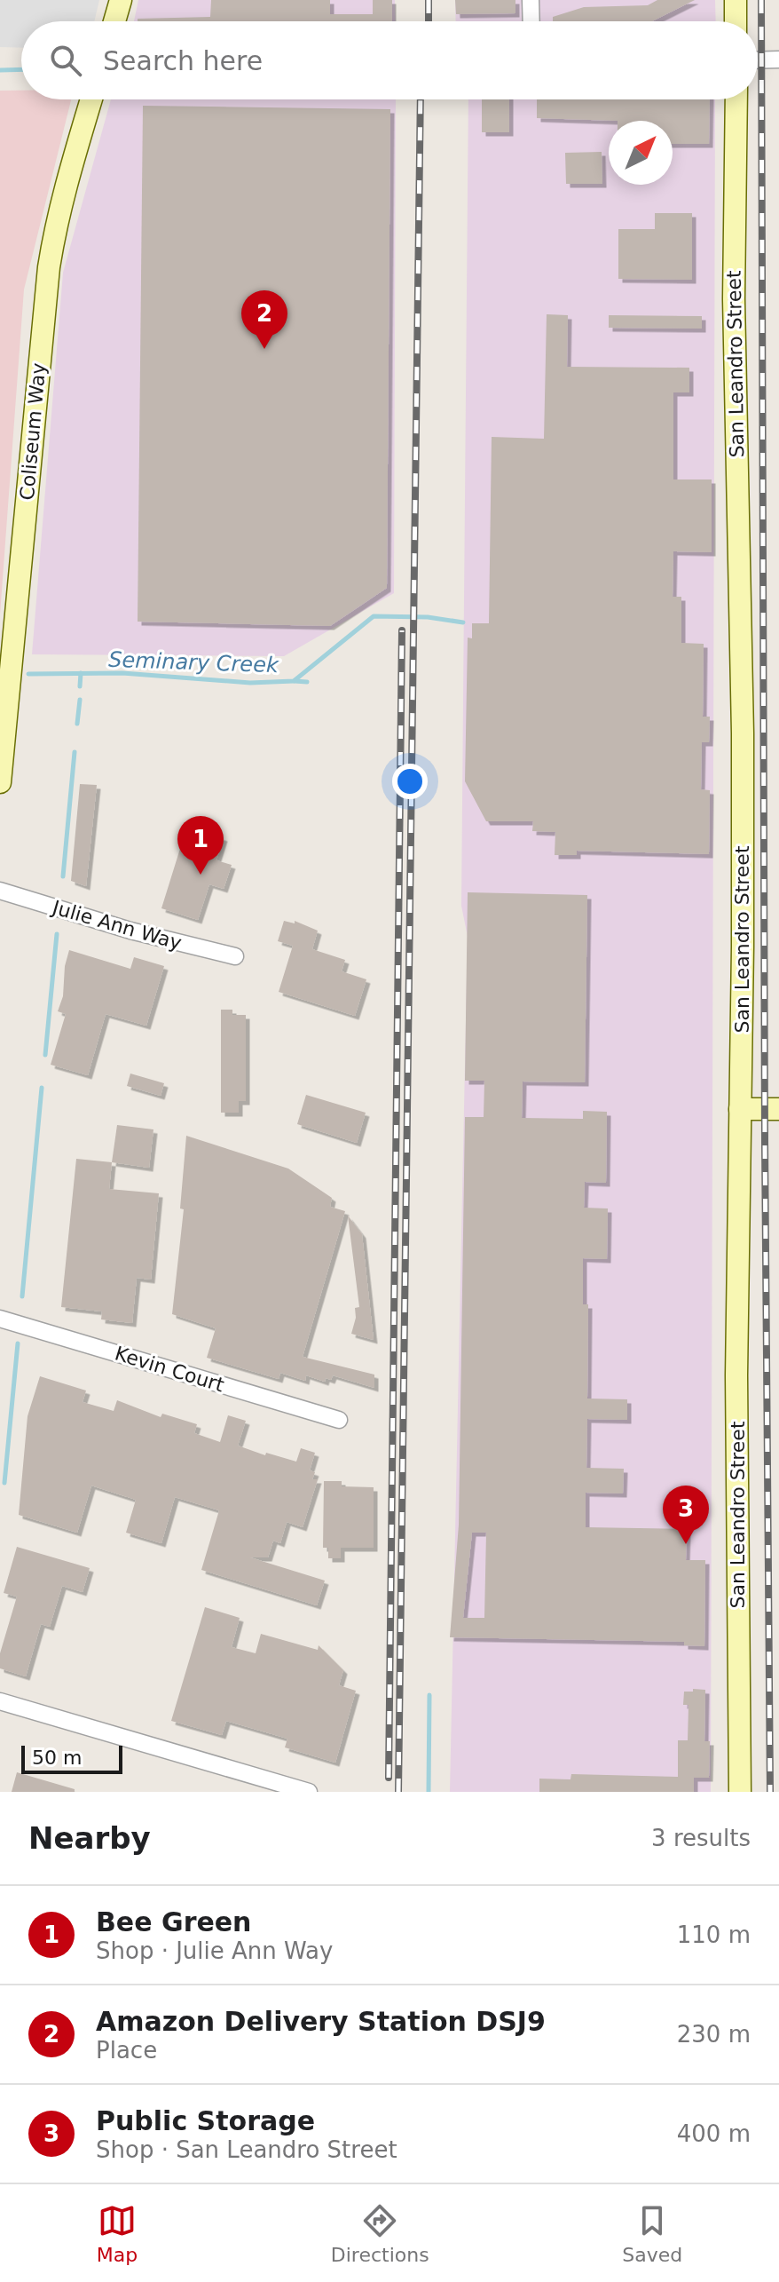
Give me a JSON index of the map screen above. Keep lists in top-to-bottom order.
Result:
{
  "streets": {
    "main road": ["San Leandro Street", "Coliseum Way"],
    "street": ["Julie Ann Way", "Kevin Court"]
  },
  "water": ["Seminary Creek"],
  "scale_bar": "50 m",
  "north": "top right",
  "page": {
    "search": "Search here",
    "pins": ["2", "1", "3"],
    "scale": "50 m",
    "heading": ["Nearby", "3 results"],
    "list": [
      {
        "mark": "1",
        "name": "Bee Green",
        "note": "Shop · Julie Ann Way",
        "value": "110 m"
      },
      {
        "mark": "2",
        "name": "Amazon Delivery Station DSJ9",
        "note": "Place",
        "value": "230 m"
      },
      {
        "mark": "3",
        "name": "Public Storage",
        "note": "Shop · San Leandro Street",
        "value": "400 m"
      }
    ],
    "nav": ["Map", "Directions", "Saved"]
  }
}
